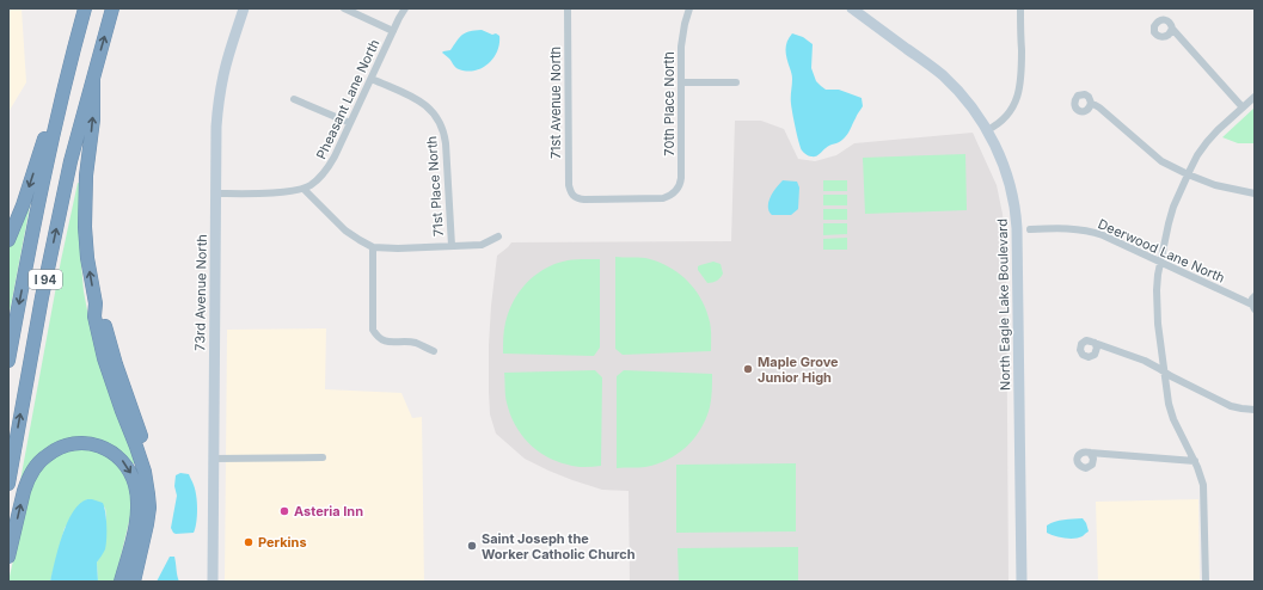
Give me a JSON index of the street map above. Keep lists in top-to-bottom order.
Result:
{
  "streets": {
    "highway": ["I 94"],
    "street": [
      "Pheasant Lane North",
      "71st Avenue North",
      "70th Place North",
      "71st Place North",
      "Deerwood Lane North",
      "73rd Avenue North",
      "North Eagle Lake Boulevard"
    ]
  },
  "crossings": [
    ["Pheasant Lane North", "71st Place North"],
    ["Pheasant Lane North", "73rd Avenue North"],
    ["71st Avenue North", "70th Place North"]
  ],
  "places": [
    "Maple Grove Junior High",
    "Asteria Inn",
    "Perkins",
    "Saint Joseph the Worker Catholic Church"
  ]
}
